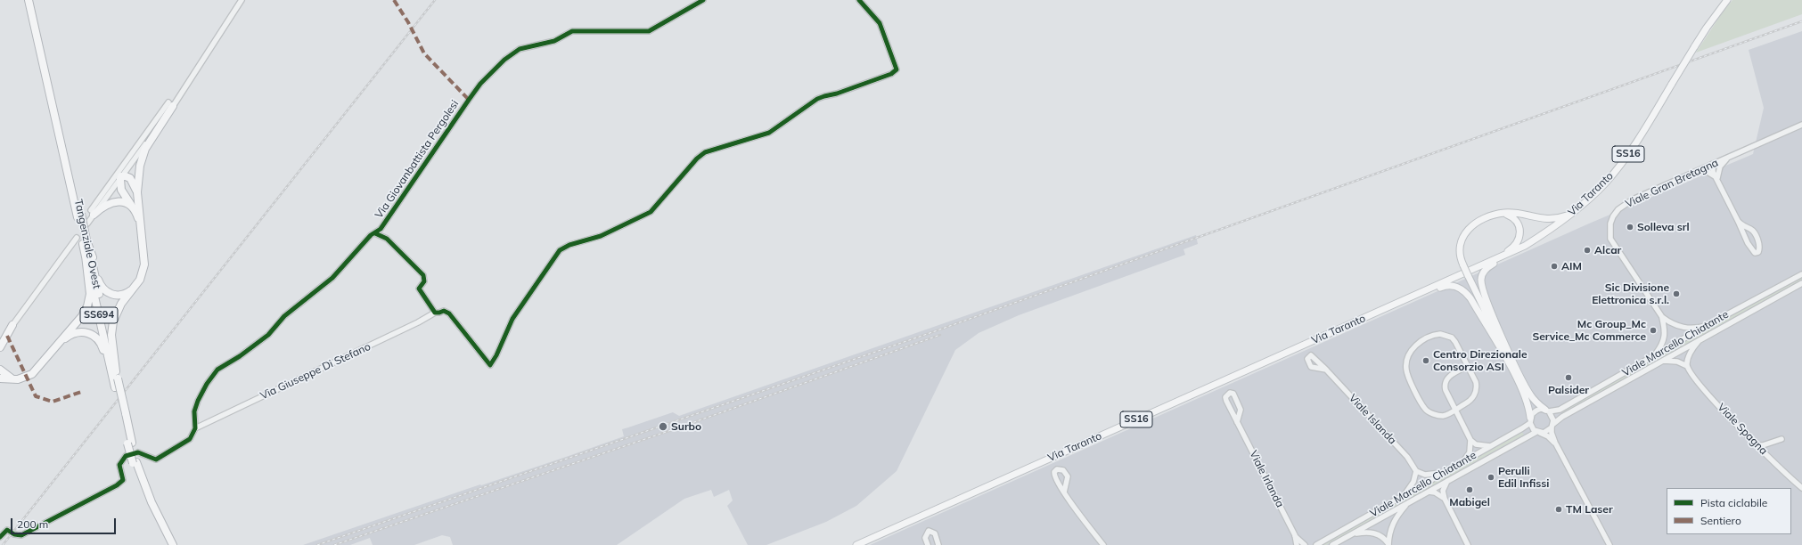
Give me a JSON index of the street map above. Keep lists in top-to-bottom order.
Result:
{
  "streets": {
    "highway": ["Tangenziale Ovest", "SS694"],
    "main road": ["SS16", "Via Taranto"],
    "street": [
      "Via Giovanbattista Pergolesi",
      "Viale Gran Bretagna",
      "Viale Marcello Chiatante",
      "Via Giuseppe Di Stefano",
      "Viale Islanda",
      "Viale Spagna",
      "Viale Irlanda"
    ]
  },
  "crossings": [
    ["Via Giovanbattista Pergolesi", "Via Giuseppe Di Stefano"],
    ["Viale Gran Bretagna", "Viale Marcello Chiatante"]
  ],
  "places": [
    "Solleva srl",
    "Alcar",
    "AIM",
    "Sic Divisione Elettronica s.r.l.",
    "Mc Group_Mc Service_Mc Commerce",
    "Centro Direzionale Consorzio ASI",
    "Palsider",
    "Surbo",
    "Perulli Edil Infissi",
    "Mabigel",
    "TM Laser"
  ],
  "legend": ["Pista ciclabile", "Sentiero"],
  "scale_bar": "200 m"
}
